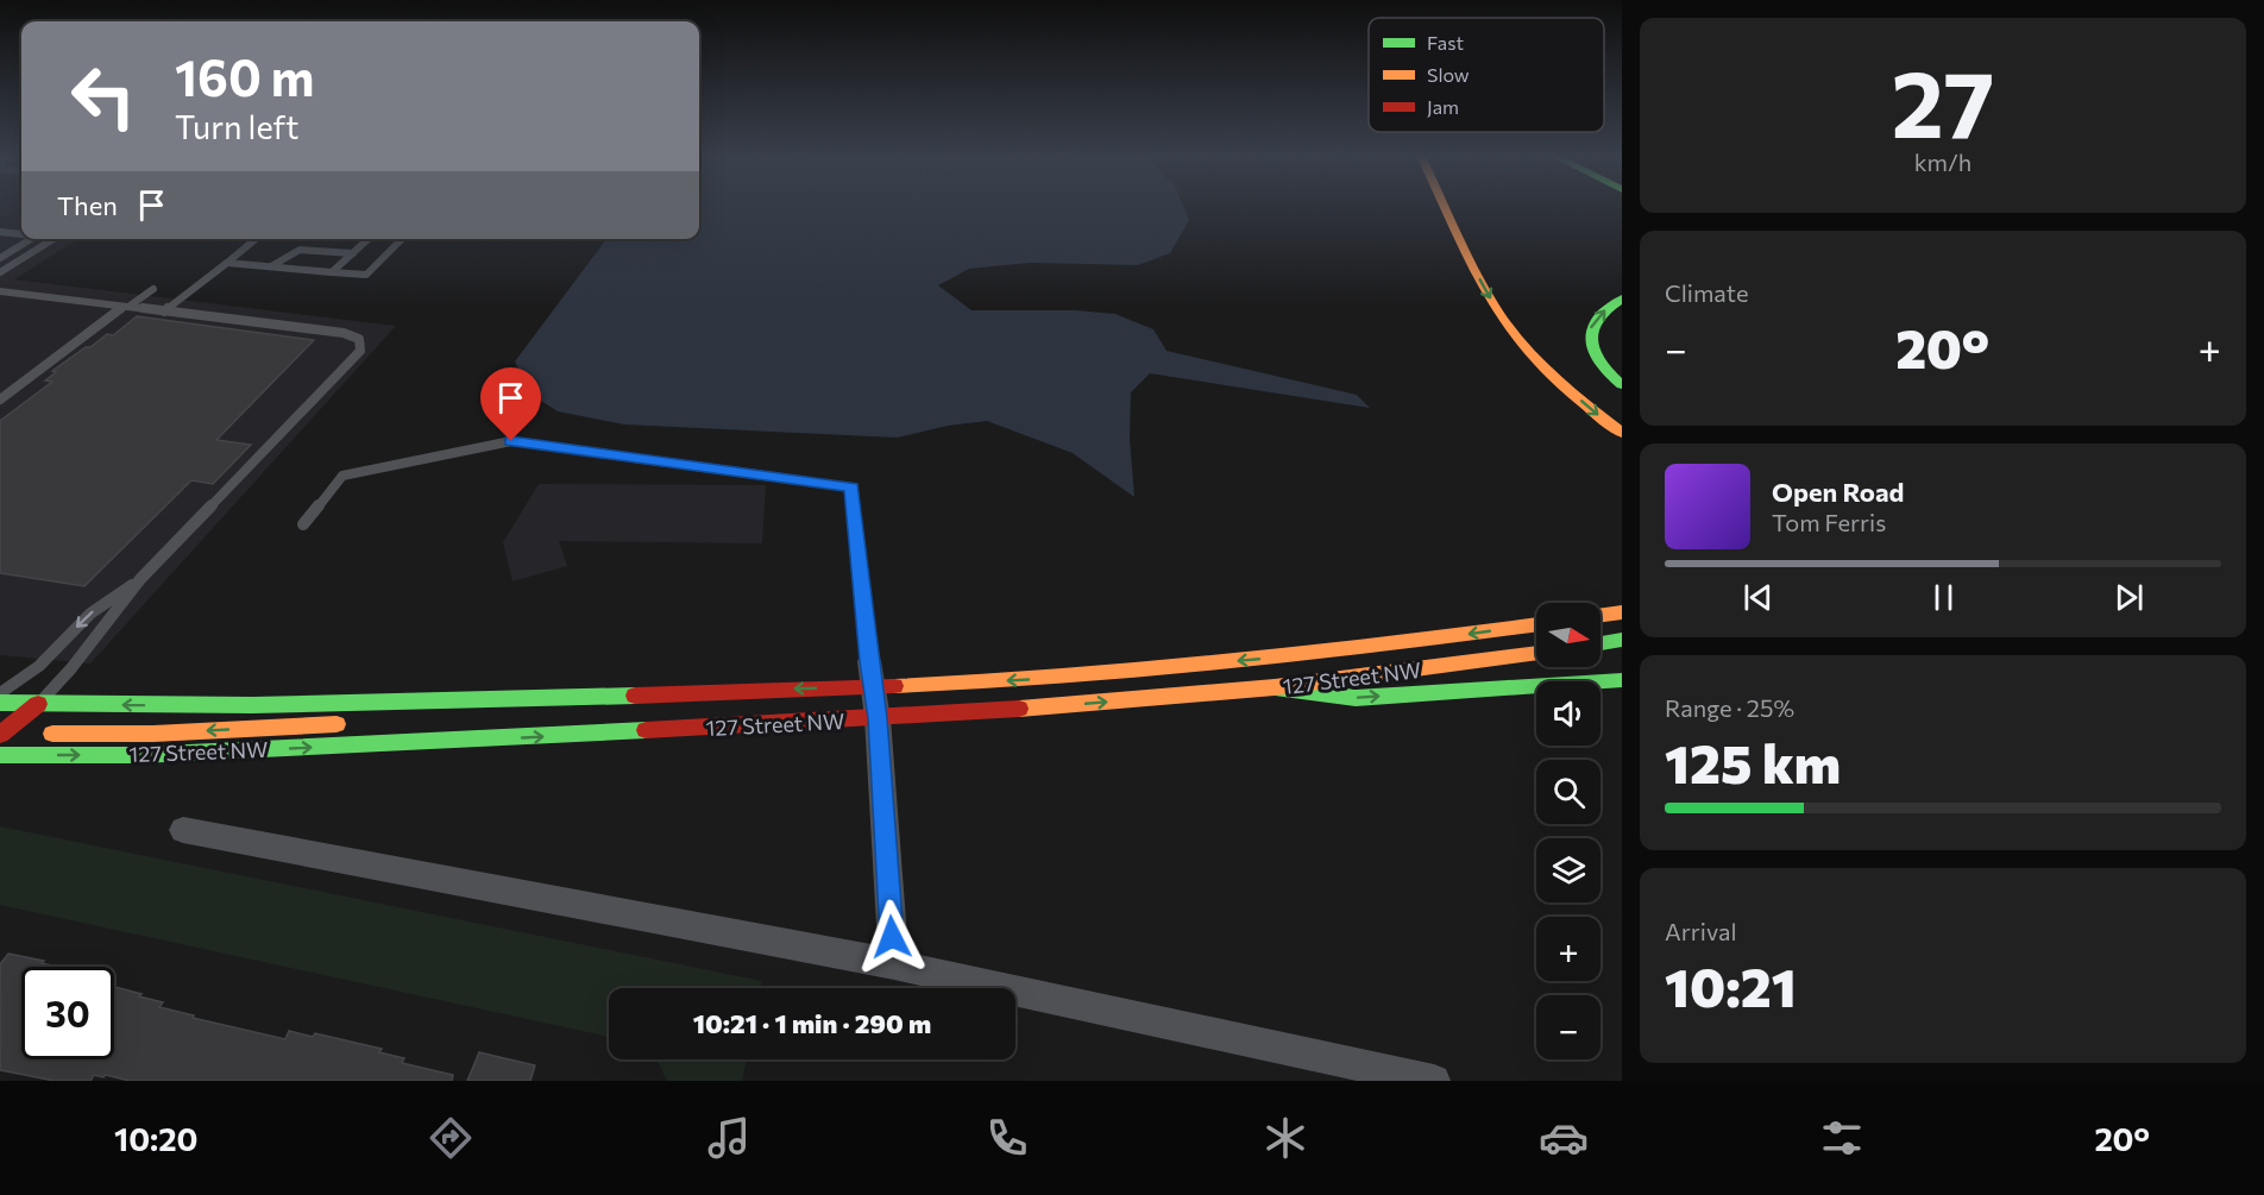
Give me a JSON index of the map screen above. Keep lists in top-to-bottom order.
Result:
{
  "streets": {
    "main road": ["127 Street NW"]
  },
  "legend": ["Fast", "Slow", "Jam"],
  "north": "right",
  "page": {
    "tile": [
      ["27", "km/h"],
      "Climate",
      ["Range · 25%", "125 km"],
      ["Arrival", "10:21"]
    ],
    "turn": ["160 m", "Turn left"],
    "then": "Then",
    "heat": ["−", "20°", "+"],
    "song": ["Open Road", "Tom Ferris"],
    "map_buttons": ["+", "−"],
    "limit": "30",
    "trip": "10:21 · 1 min · 290 m",
    "tabs": ["10:20", "20°"]
  }
}
